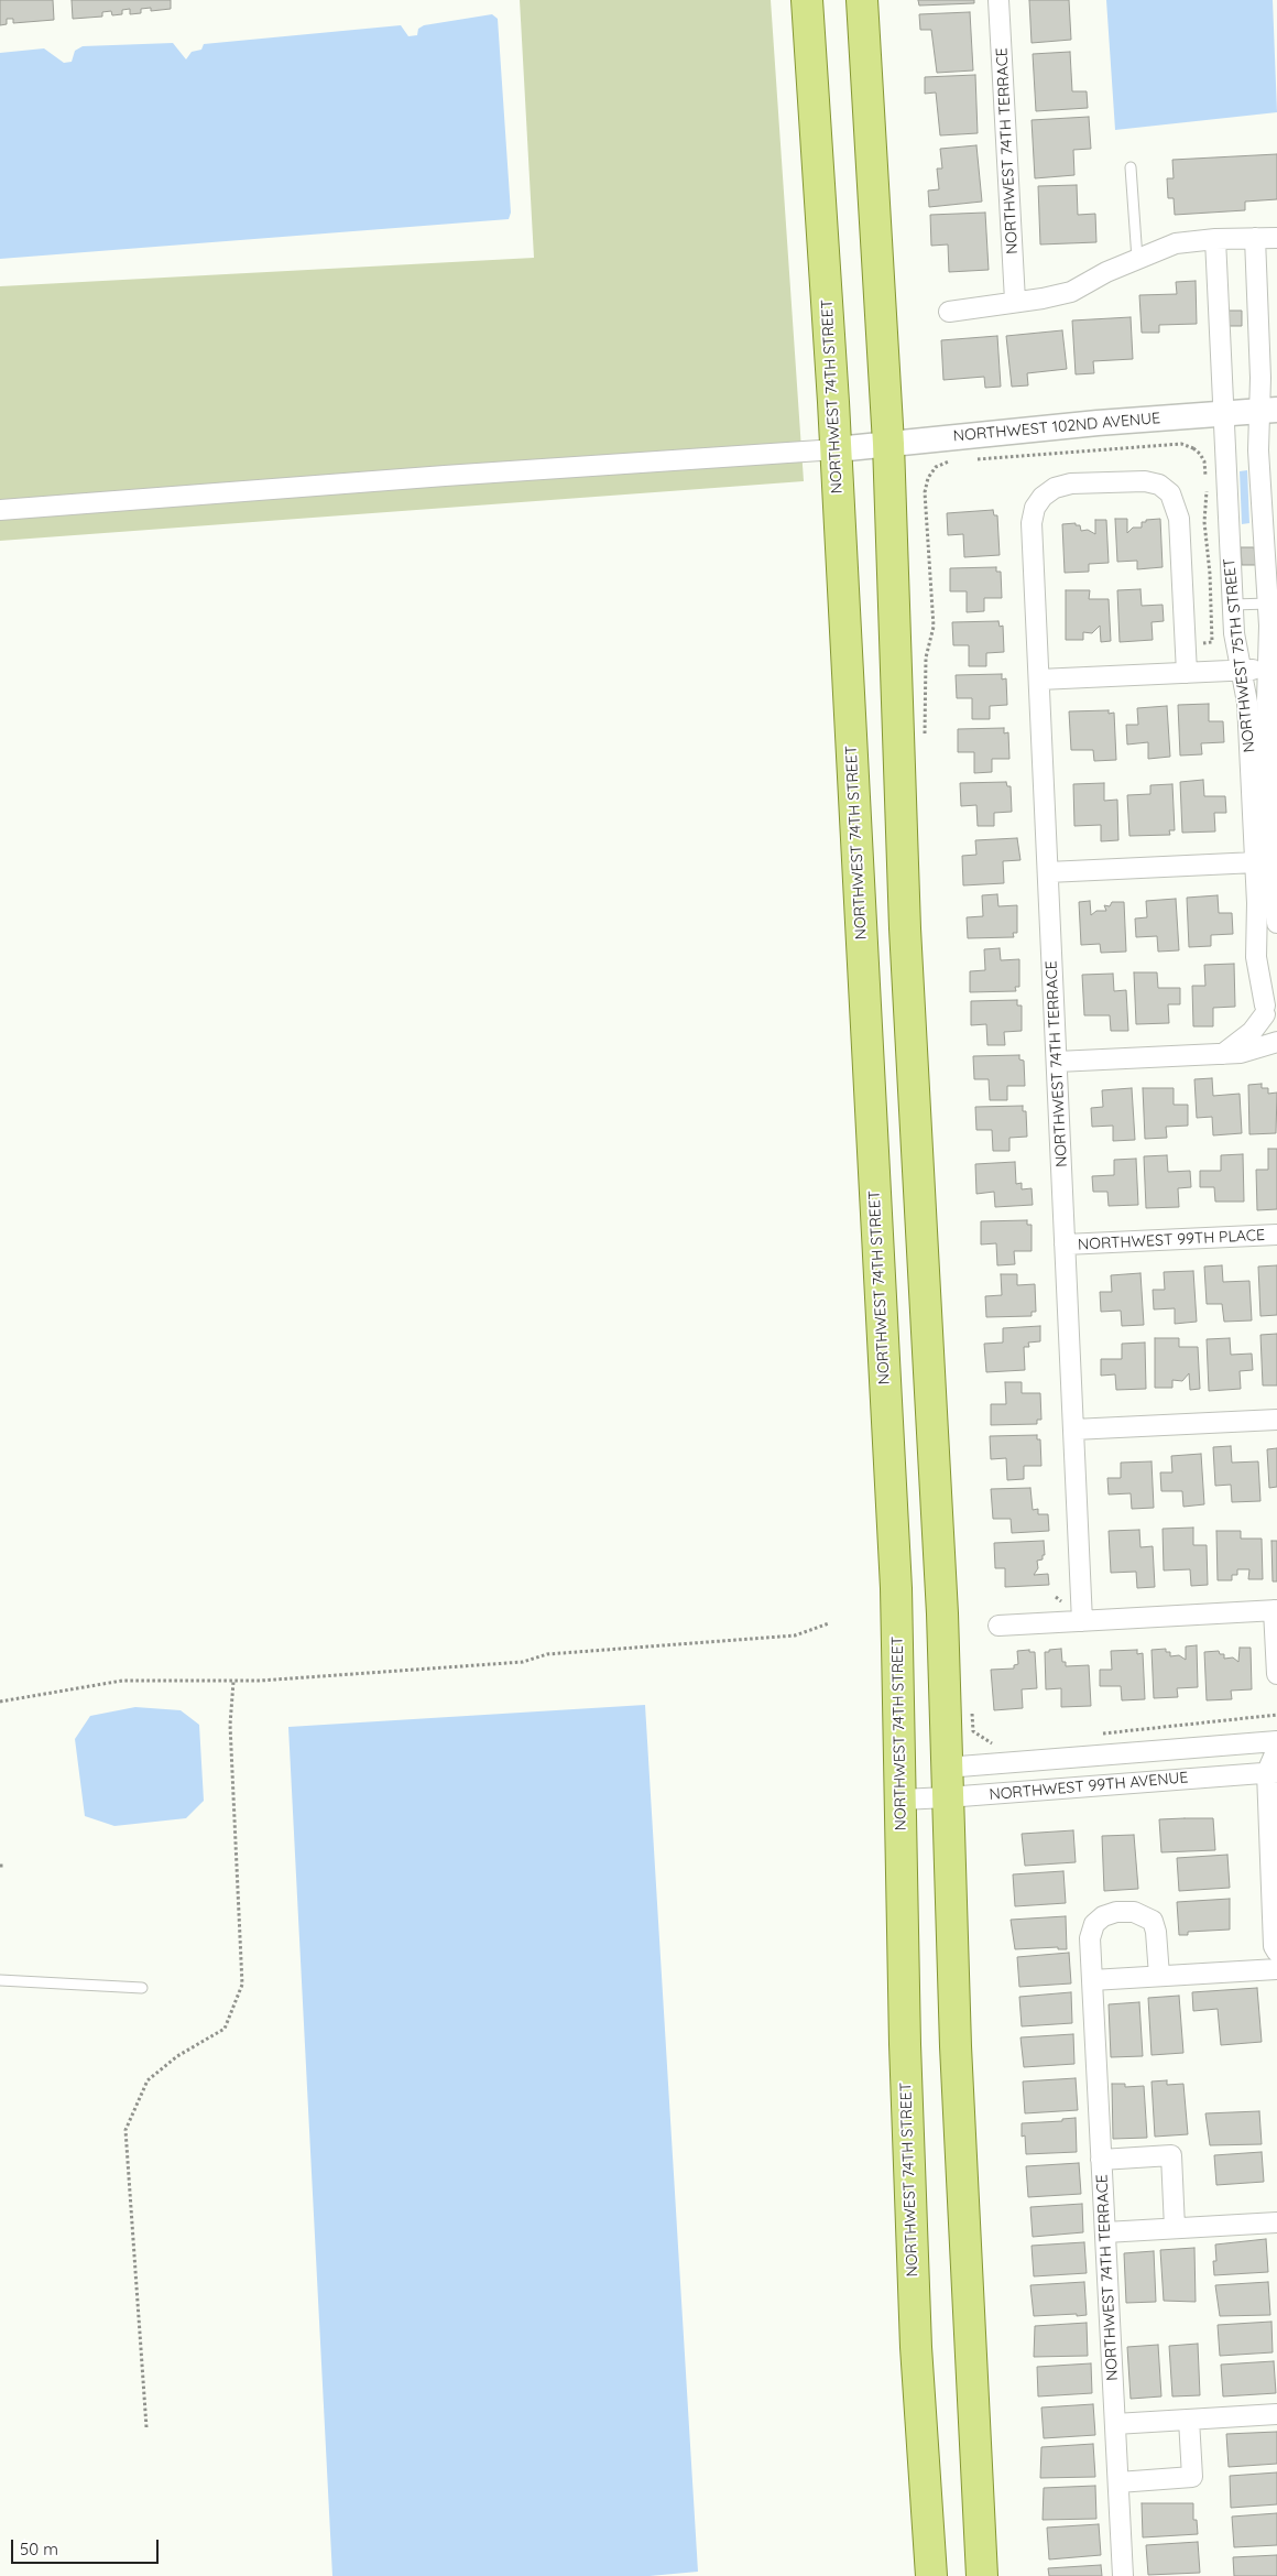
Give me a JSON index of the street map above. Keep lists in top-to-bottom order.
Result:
{
  "streets": {
    "main road": ["NORTHWEST 74TH STREET"],
    "street": [
      "NORTHWEST 74TH TERRACE",
      "NORTHWEST 102ND AVENUE",
      "NORTHWEST 75TH STREET",
      "NORTHWEST 99TH PLACE",
      "NORTHWEST 99TH AVENUE"
    ]
  },
  "crossings": [
    ["NORTHWEST 74TH TERRACE", "NORTHWEST 99TH PLACE"],
    ["NORTHWEST 74TH STREET", "NORTHWEST 102ND AVENUE"],
    ["NORTHWEST 74TH STREET", "NORTHWEST 99TH AVENUE"],
    ["NORTHWEST 102ND AVENUE", "NORTHWEST 75TH STREET"]
  ],
  "scale_bar": "50 m"
}
